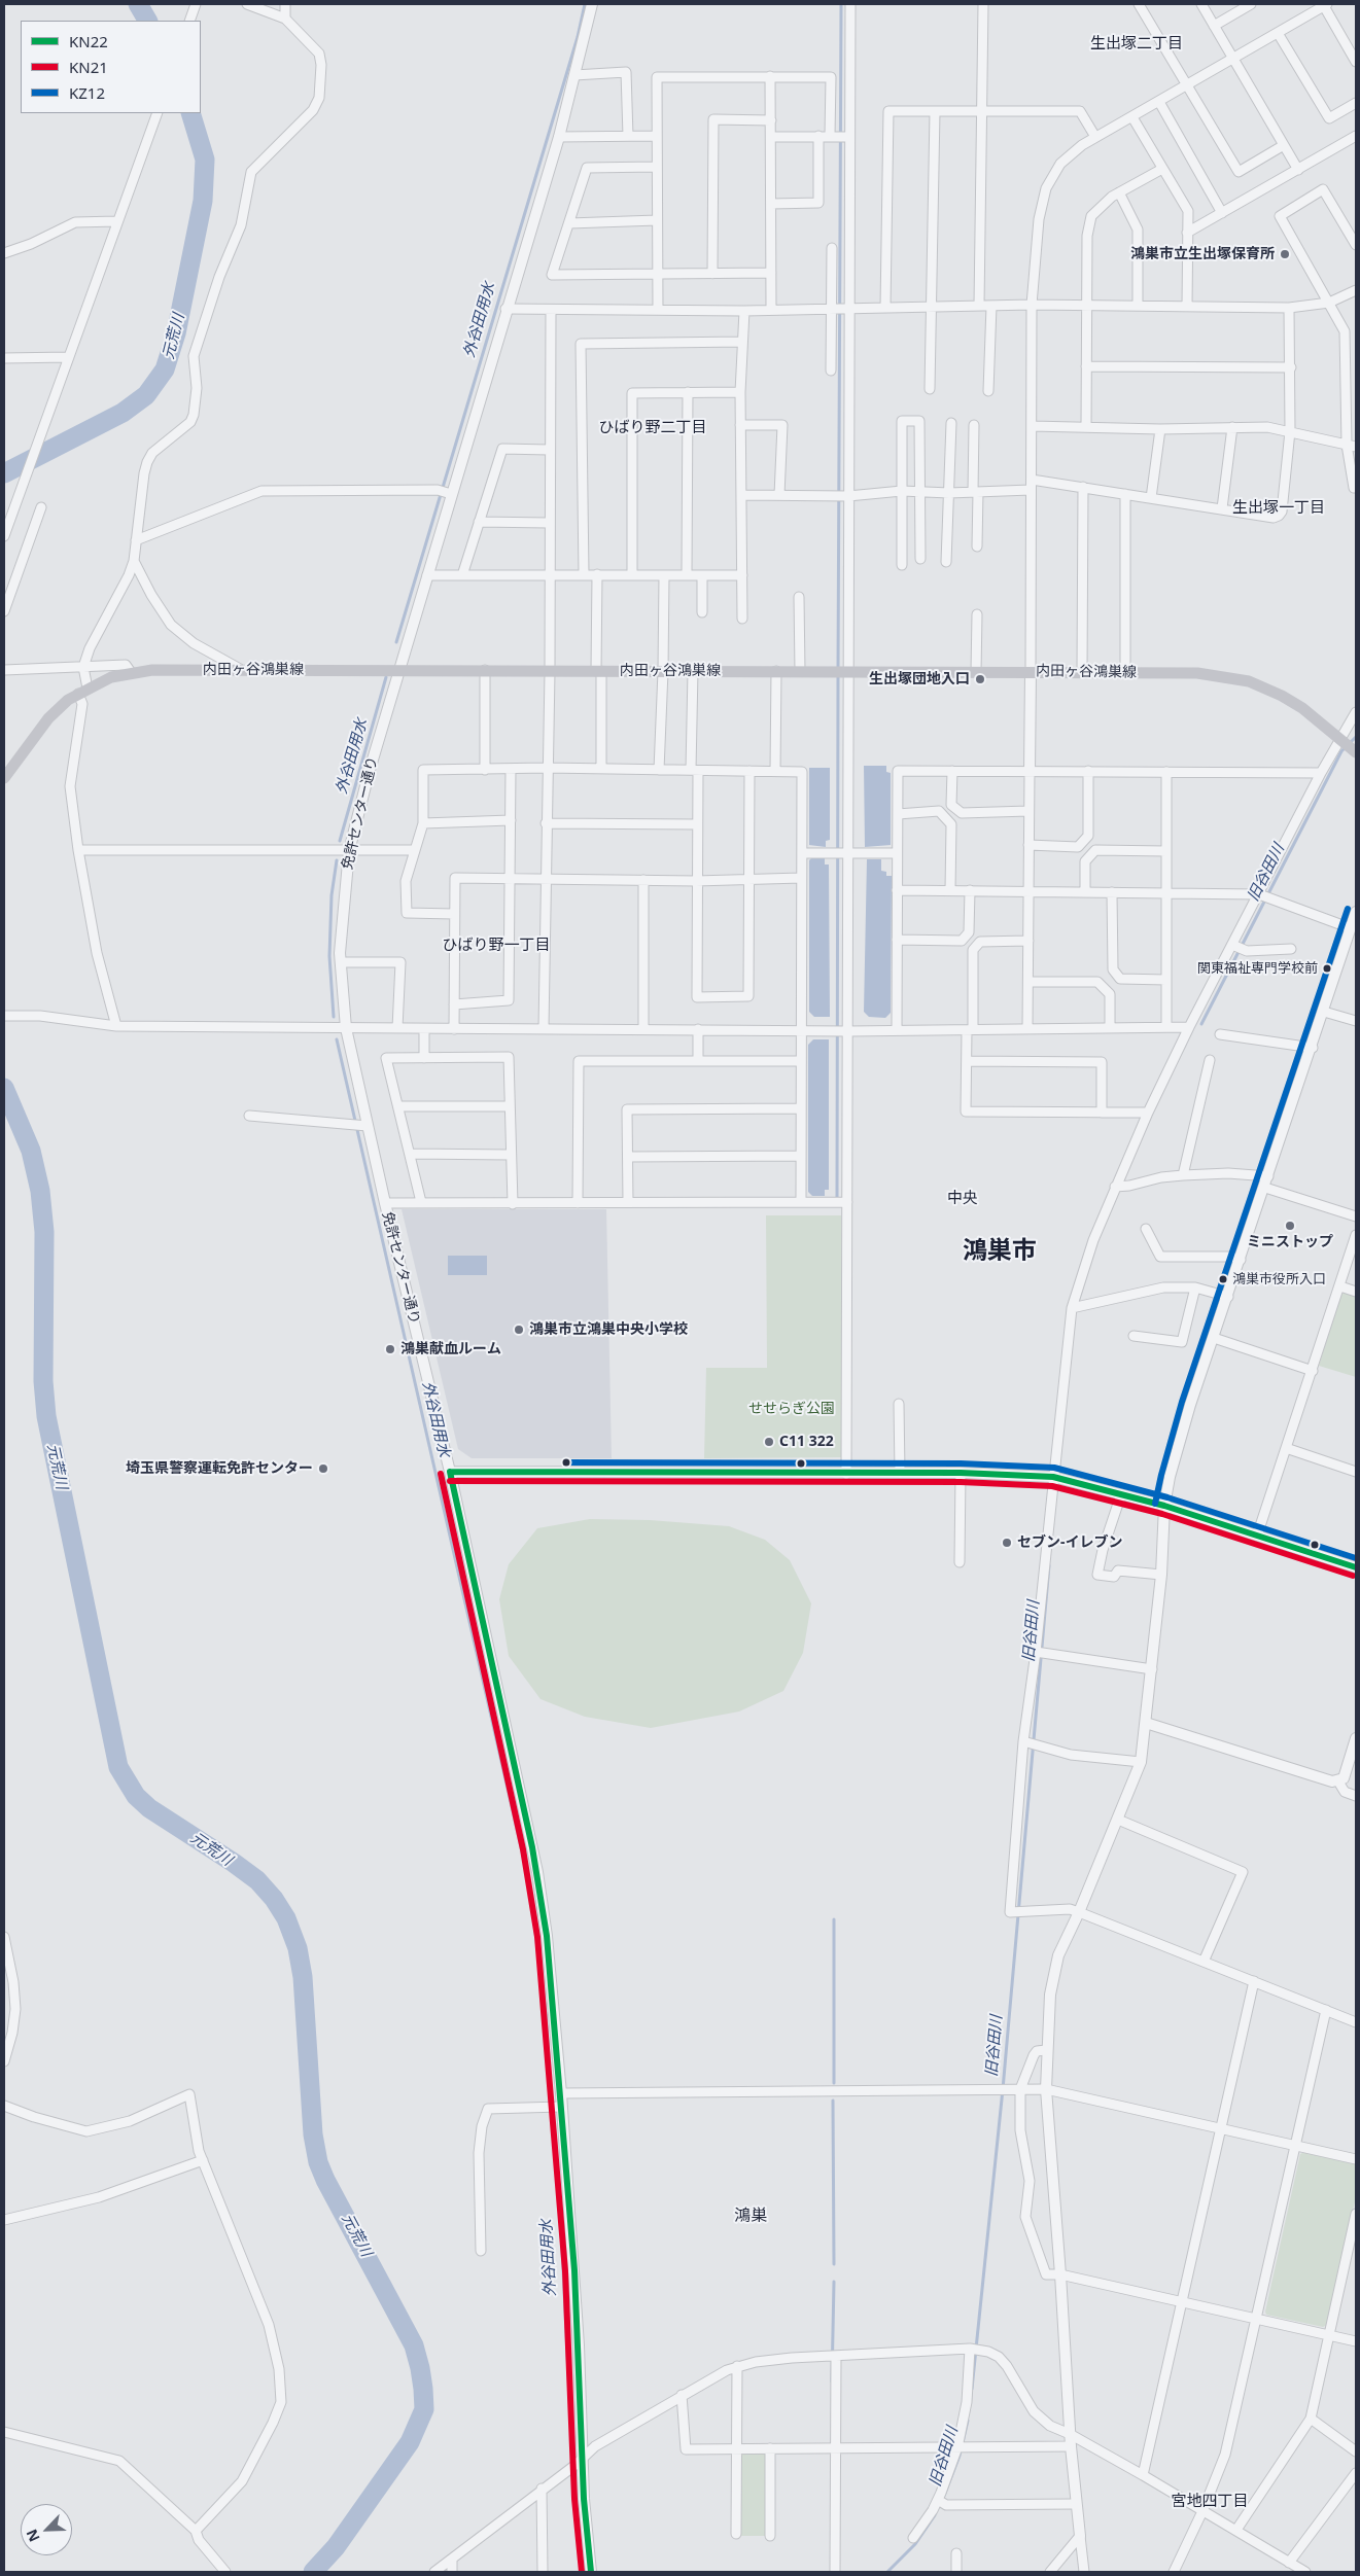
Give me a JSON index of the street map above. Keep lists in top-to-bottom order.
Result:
{
  "streets": {
    "main road": ["内田ヶ谷鴻巣線"],
    "street": ["免許センター通り"]
  },
  "crossings": [
    ["内田ヶ谷鴻巣線", "免許センター通り"]
  ],
  "districts": [
    "生出塚二丁目",
    "ひばり野二丁目",
    "生出塚一丁目",
    "ひばり野一丁目",
    "中央",
    "鴻巣市",
    "鴻巣",
    "宮地四丁目"
  ],
  "water": ["外谷田用水", "元荒川", "旧谷田川"],
  "parks": ["せせらぎ公園"],
  "places": [
    "鴻巣市立生出塚保育所",
    "生出塚団地入口",
    "関東福祉専門学校前",
    "ミニストップ",
    "鴻巣市役所入口",
    "鴻巣市立鴻巣中央小学校",
    "鴻巣献血ルーム",
    "C11 322",
    "埼玉県警察運転免許センター",
    "セブン-イレブン"
  ],
  "lines": ["transit line KZ12", "transit line KN22", "transit line KN21"],
  "legend": ["KN22", "KN21", "KZ12"],
  "north": "bottom left"
}
